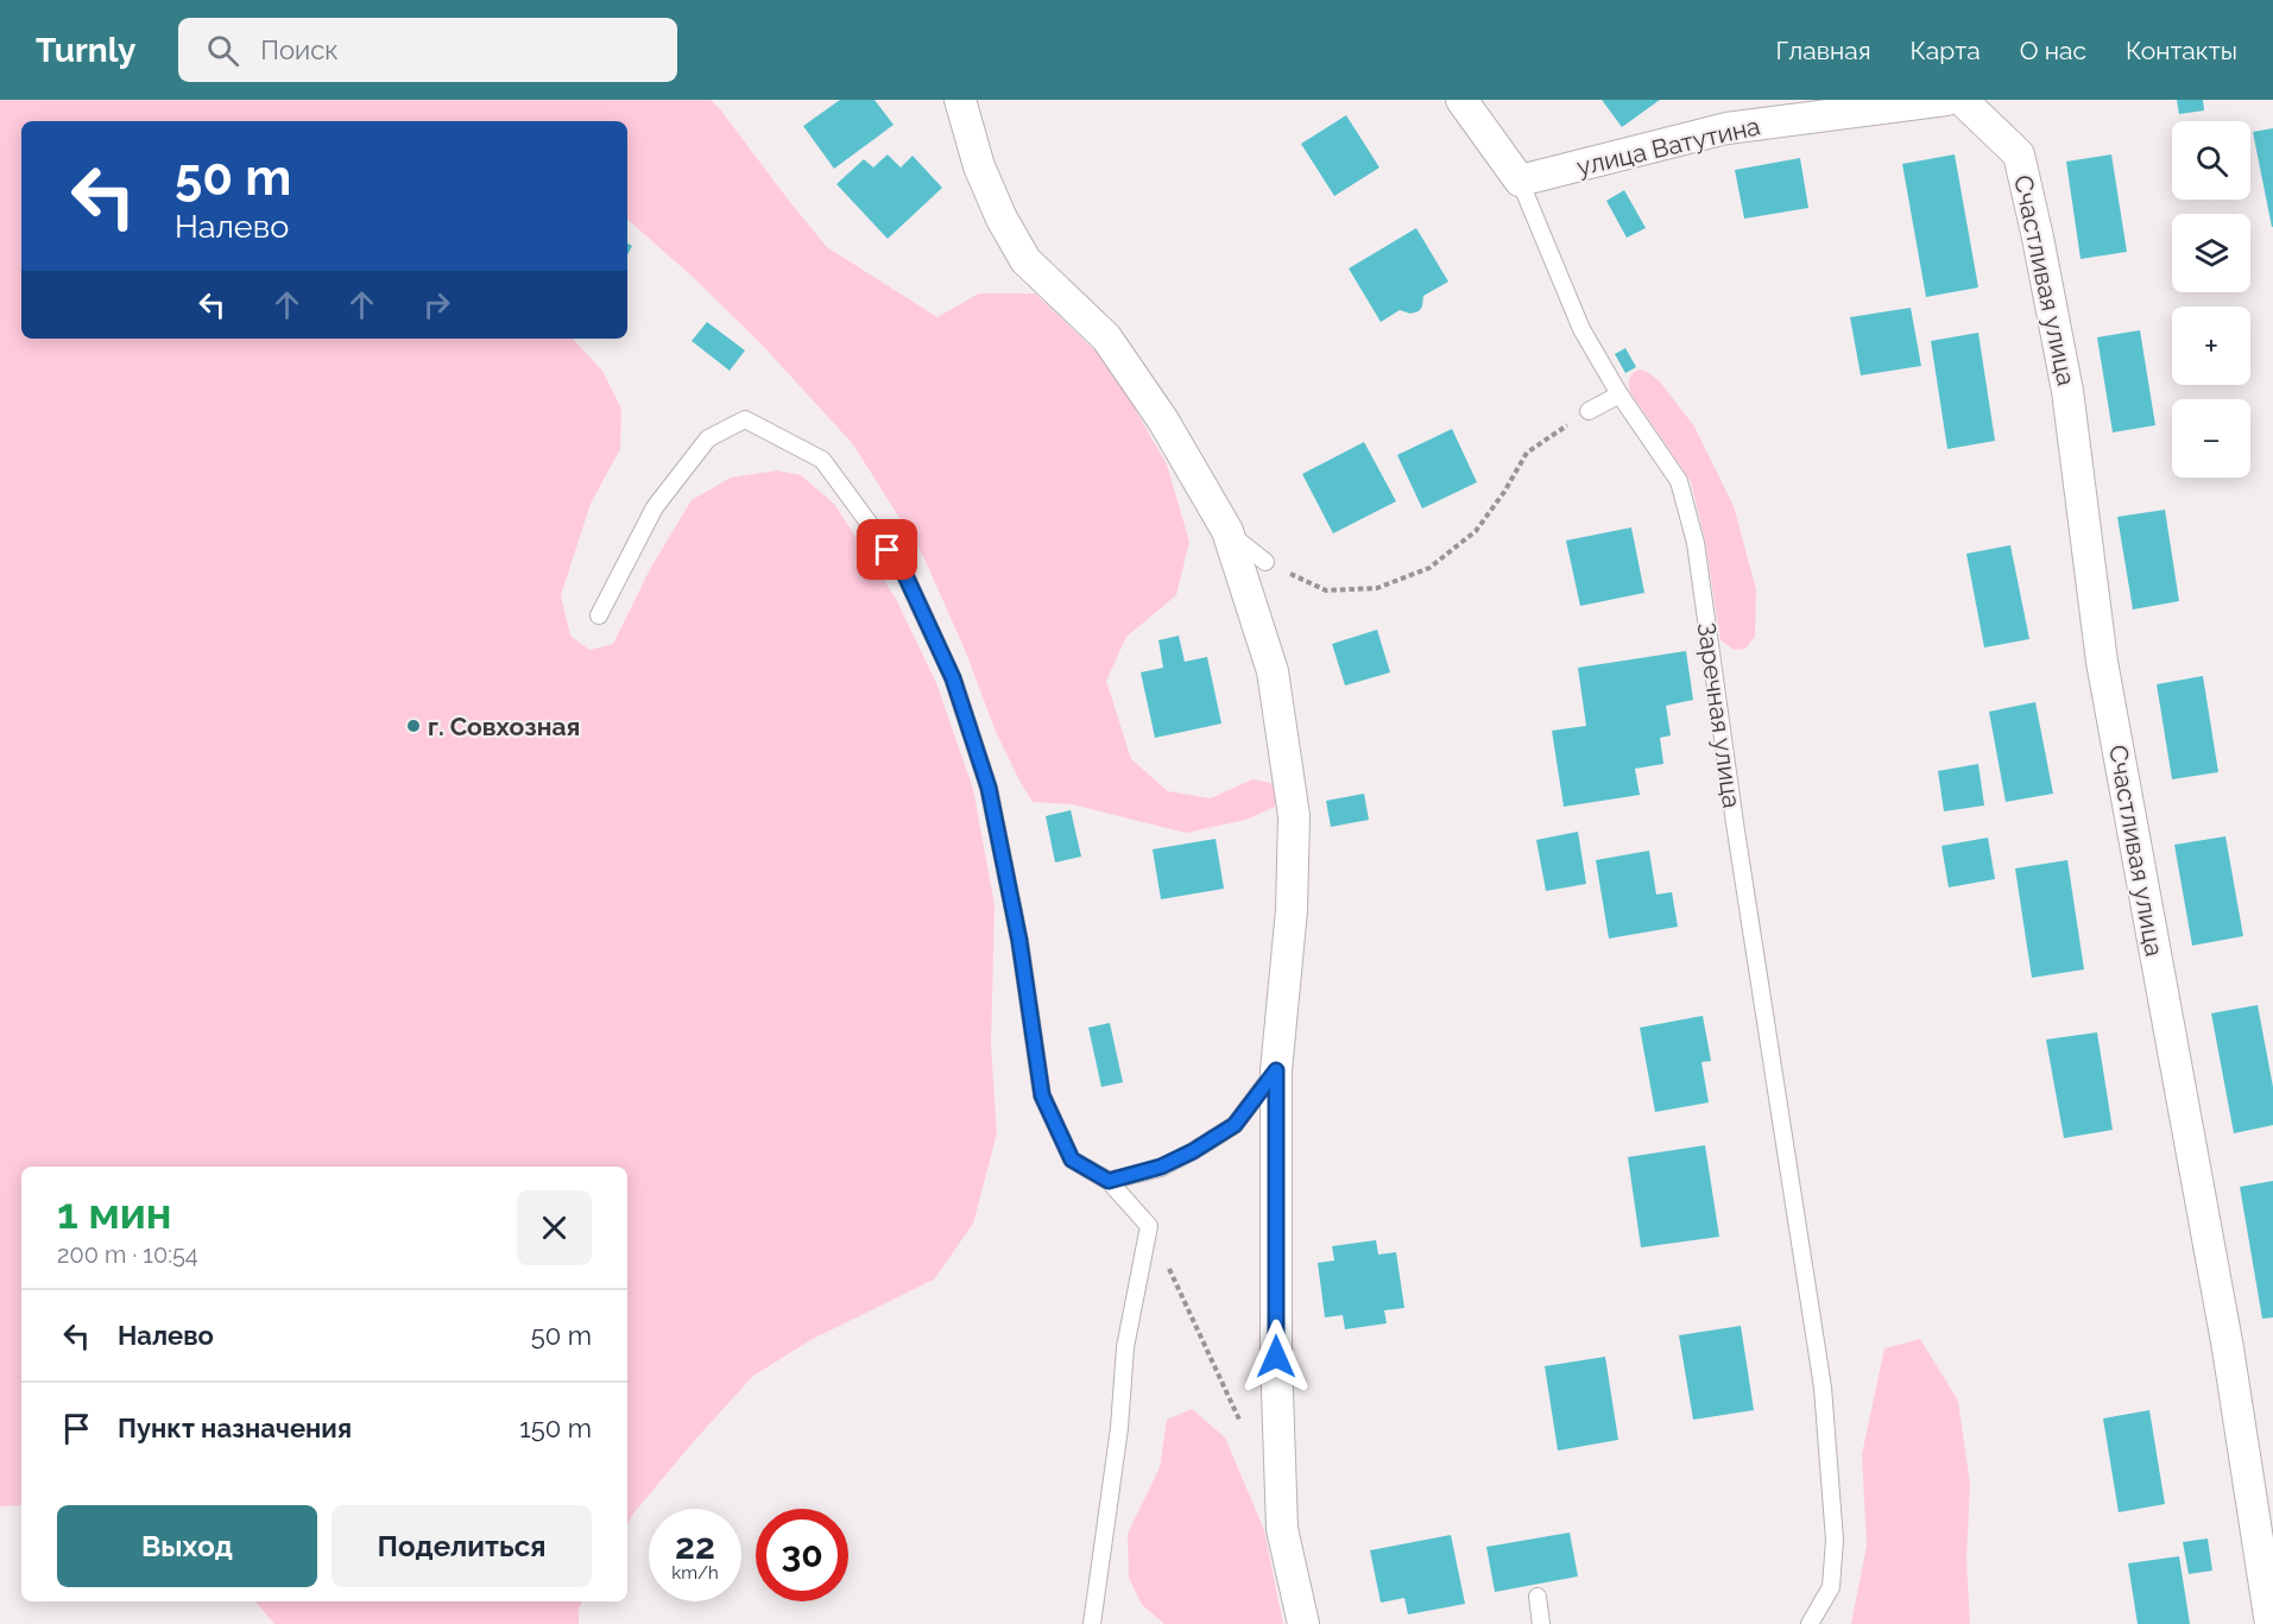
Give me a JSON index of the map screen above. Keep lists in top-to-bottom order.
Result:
{
  "streets": {
    "street": ["улица Ватутина", "Счастливая улица", "Заречная улица"]
  },
  "crossings": [
    ["улица Ватутина", "Заречная улица"]
  ],
  "places": ["г. Совхозная"],
  "page": {
    "header": "Turnly",
    "search": "Поиск",
    "nav": [
      "Главная",
      "Карта",
      "О нас",
      "Контакты"
    ],
    "map_buttons": ["+", "−"],
    "turn": ["50 m", "Налево"],
    "heading": ["1 мин", "200 m · 10:54"],
    "list": [
      {
        "name": "Налево",
        "value": "50 m"
      },
      {
        "name": "Пункт назначения",
        "value": "150 m"
      }
    ],
    "buttons": ["Выход", "Поделиться"],
    "speed": "22 km/h",
    "limit": "30"
  }
}
